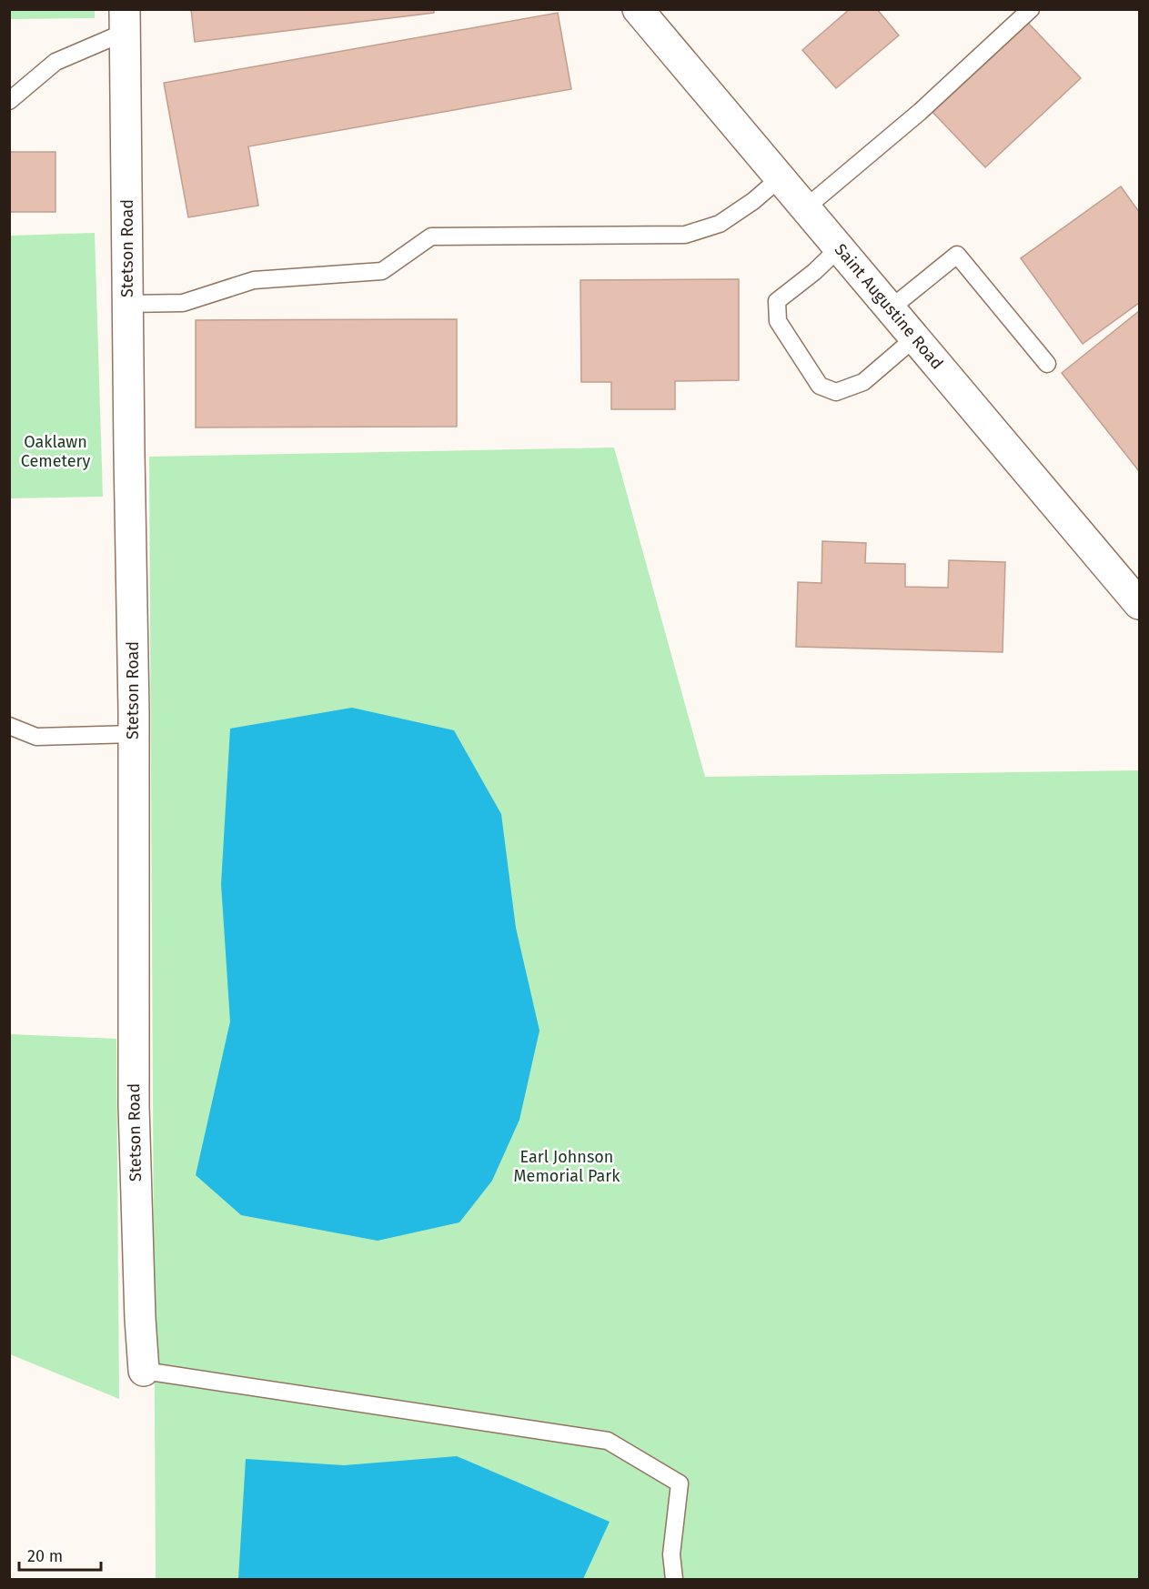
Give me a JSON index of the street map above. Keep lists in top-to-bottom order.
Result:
{
  "streets": {
    "street": ["Stetson Road", "Saint Augustine Road"]
  },
  "parks": ["Oaklawn Cemetery", "Earl Johnson Memorial Park"],
  "scale_bar": "20 m"
}
